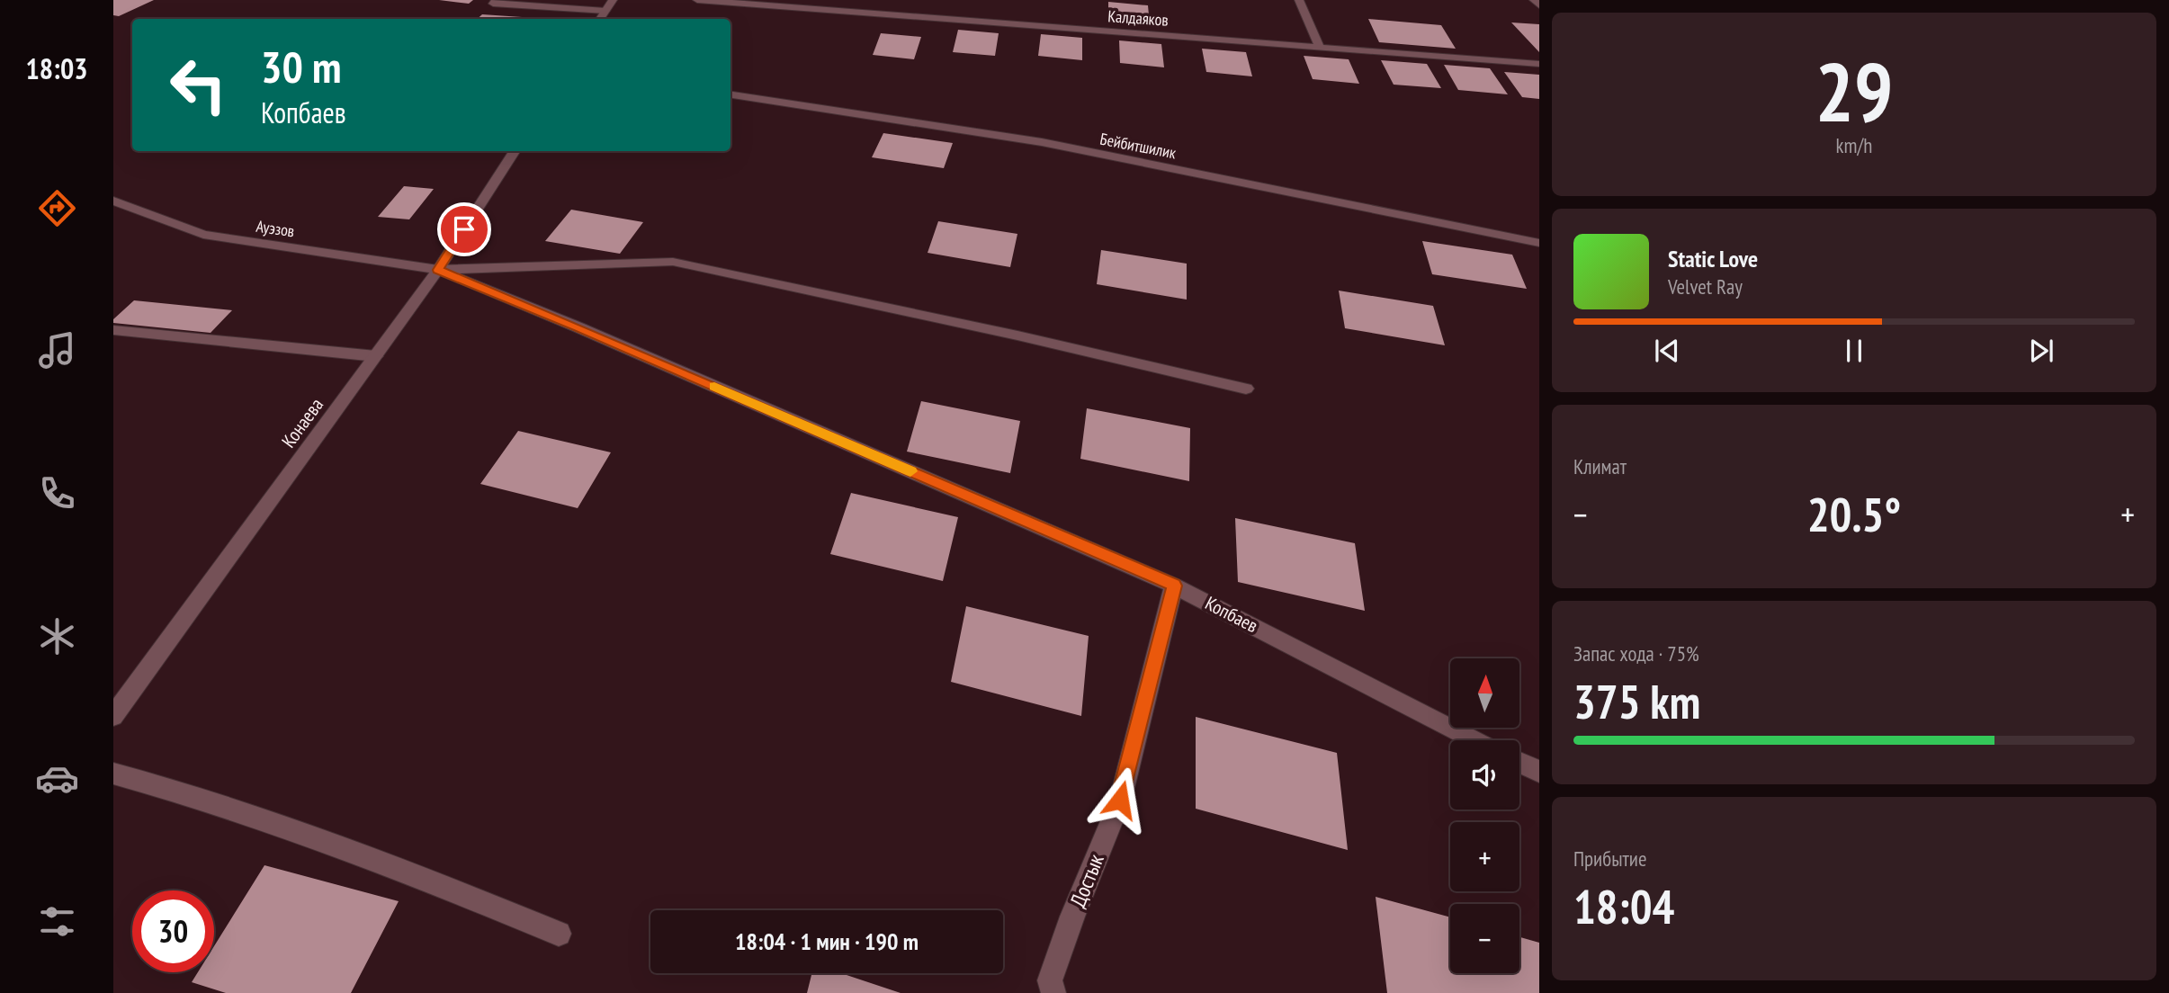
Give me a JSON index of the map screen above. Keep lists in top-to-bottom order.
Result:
{
  "streets": {
    "street": [
      "Калдаяков",
      "Бейбитшилик",
      "Ауэзов",
      "Конаева",
      "Копбаев",
      "Достык"
    ]
  },
  "crossings": [
    ["Ауэзов", "Конаева"],
    ["Ауэзов", "Копбаев"],
    ["Конаева", "Копбаев"],
    ["Копбаев", "Достык"]
  ],
  "north": "top",
  "page": {
    "tabs": "18:03",
    "tile": [
      ["29", "km/h"],
      "Климат",
      ["Запас хода · 75%", "375 km"],
      ["Прибытие", "18:04"]
    ],
    "turn": ["30 m", "Копбаев"],
    "song": ["Static Love", "Velvet Ray"],
    "heat": ["−", "20.5°", "+"],
    "map_buttons": ["+", "−"],
    "limit": "30",
    "trip": "18:04 · 1 мин · 190 m"
  }
}
